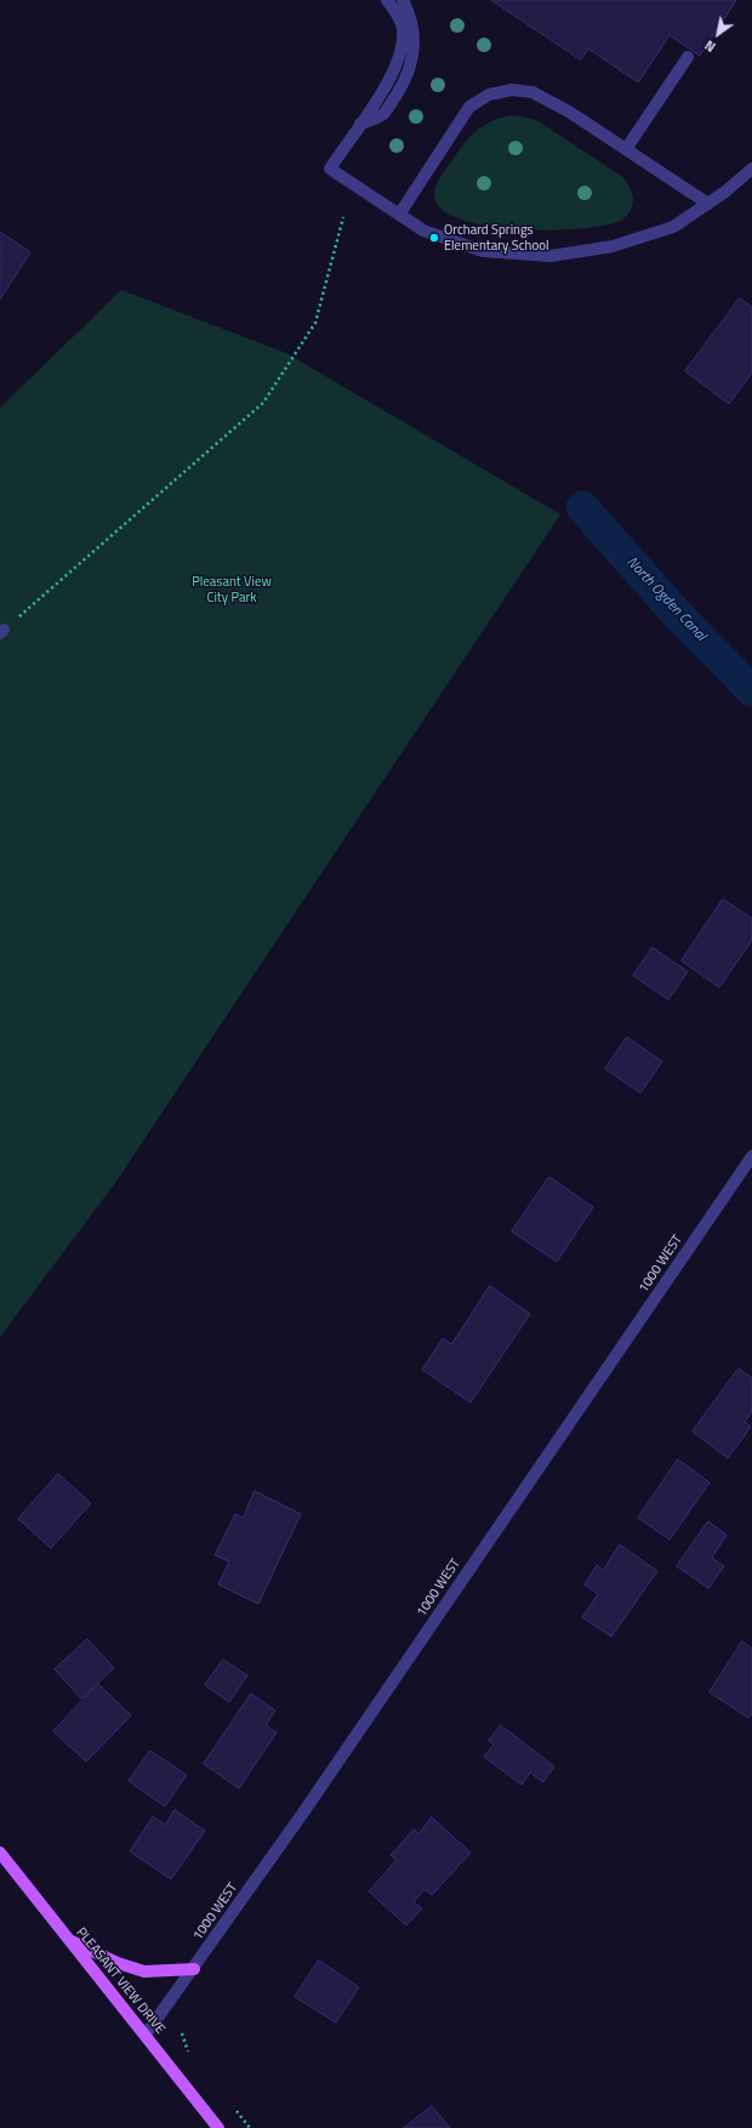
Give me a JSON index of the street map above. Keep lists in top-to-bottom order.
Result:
{
  "streets": {
    "main road": ["PLEASANT VIEW DRIVE"],
    "street": ["1000 WEST"]
  },
  "crossings": [
    ["1000 WEST", "PLEASANT VIEW DRIVE"]
  ],
  "water": ["North Ogden Canal"],
  "parks": ["Pleasant View City Park"],
  "places": ["Orchard Springs Elementary School"],
  "north": "bottom left"
}
